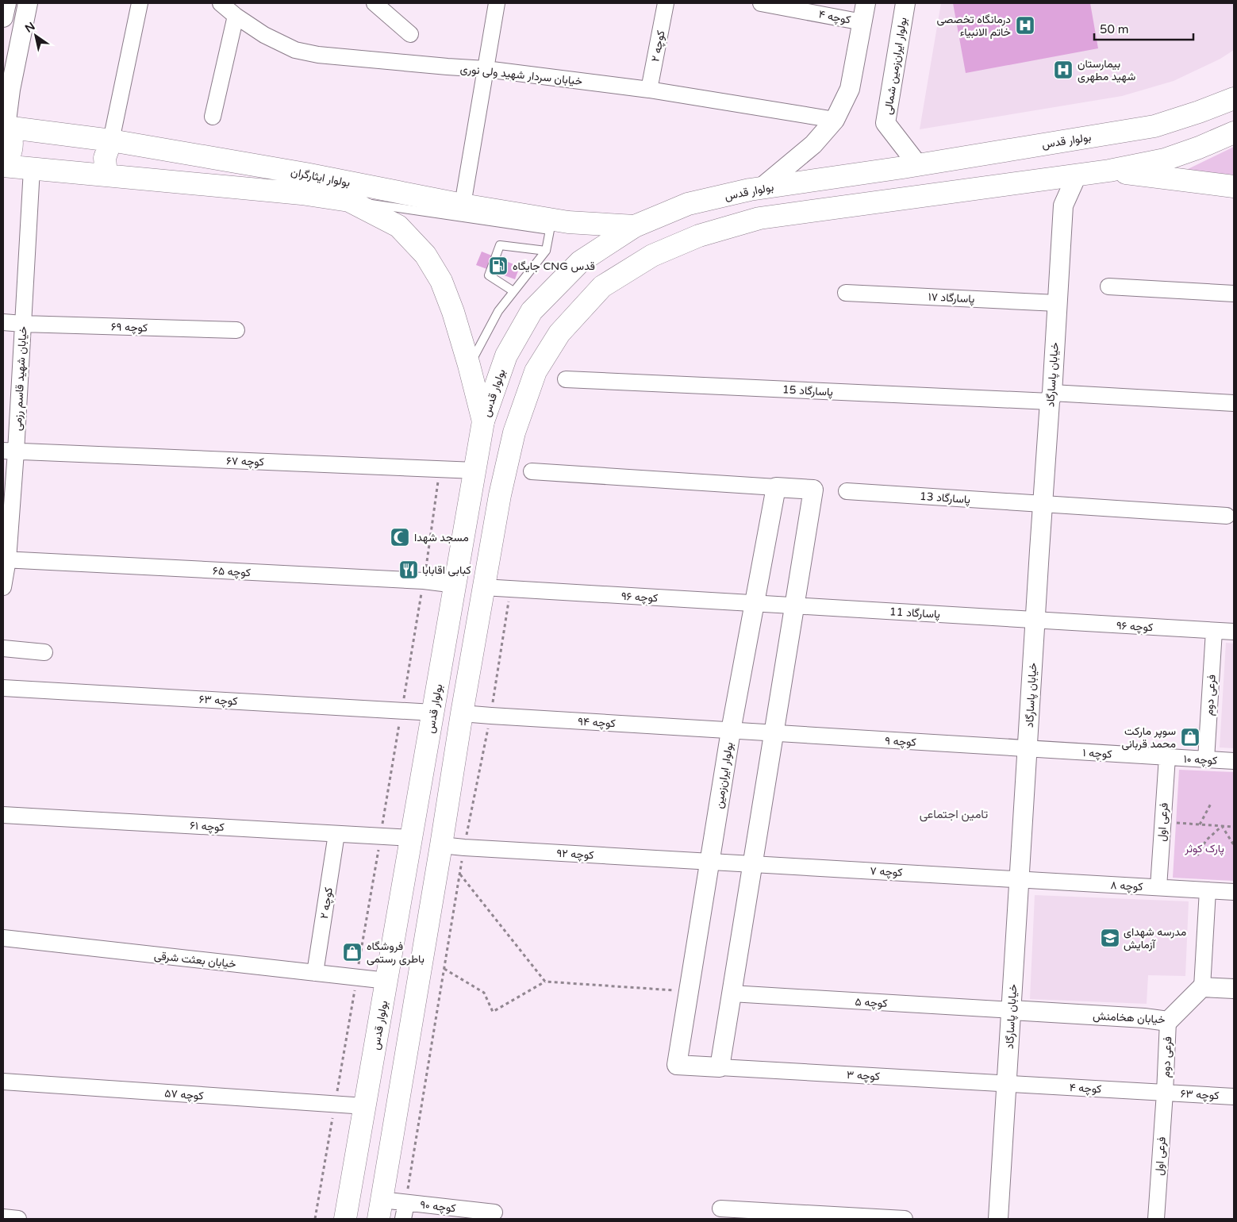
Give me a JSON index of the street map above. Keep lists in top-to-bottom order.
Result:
{
  "streets": {
    "main road": ["بولوار قدس", "بولوار ایثارگران"],
    "street": [
      "کوچه ۴",
      "کوچه ۲",
      "بولوار ایران‌زمین شمالی",
      "خیابان سردار شهید ولی نوری",
      "پاسارگاد ۱۷",
      "کوچه ۶۹",
      "خیابان پاسارگاد",
      "خیابان شهید قاسم رزمی",
      "پاسارگاد 15",
      "کوچه ۶۷",
      "پاسارگاد 13",
      "کوچه ۶۵",
      "کوچه ۹۶",
      "پاسارگاد 11",
      "فرعی دوم",
      "کوچه ۶۳",
      "کوچه ۹۴",
      "کوچه ۹",
      "کوچه ۱",
      "کوچه ۱۰",
      "بولوار ایران‌زمین",
      "فرعی اول",
      "کوچه ۶۱",
      "کوچه ۹۲",
      "کوچه ۷",
      "کوچه ۸",
      "خیابان بعثت شرقی",
      "کوچه ۵",
      "خیابان هخامنش",
      "کوچه ۳",
      "کوچه ۵۷",
      "کوچه ۹۰"
    ]
  },
  "crossings": [
    ["کوچه ۴", "خیابان پاسارگاد"],
    ["کوچه ۴", "فرعی دوم"],
    ["کوچه ۴", "کوچه ۶۳"],
    ["کوچه ۴", "فرعی اول"],
    ["کوچه ۴", "کوچه ۳"],
    ["کوچه ۲", "خیابان سردار شهید ولی نوری"],
    ["کوچه ۲", "کوچه ۶۱"],
    ["کوچه ۲", "خیابان بعثت شرقی"],
    ["بولوار ایران‌زمین شمالی", "بولوار قدس"],
    ["بولوار قدس", "بولوار ایثارگران"],
    ["بولوار قدس", "کوچه ۶۷"],
    ["بولوار قدس", "کوچه ۶۵"],
    ["بولوار قدس", "کوچه ۶۳"],
    ["بولوار قدس", "کوچه ۶۱"],
    ["بولوار قدس", "خیابان بعثت شرقی"],
    ["بولوار قدس", "کوچه ۵۷"],
    ["بولوار ایثارگران", "خیابان شهید قاسم رزمی"],
    ["پاسارگاد ۱۷", "خیابان پاسارگاد"],
    ["کوچه ۶۹", "خیابان شهید قاسم رزمی"],
    ["خیابان پاسارگاد", "پاسارگاد 15"],
    ["خیابان پاسارگاد", "پاسارگاد 13"],
    ["خیابان پاسارگاد", "کوچه ۹۶"],
    ["خیابان پاسارگاد", "پاسارگاد 11"],
    ["خیابان پاسارگاد", "کوچه ۹"],
    ["خیابان پاسارگاد", "کوچه ۱"],
    ["خیابان پاسارگاد", "کوچه ۷"],
    ["خیابان پاسارگاد", "کوچه ۸"],
    ["خیابان پاسارگاد", "کوچه ۵"],
    ["خیابان پاسارگاد", "خیابان هخامنش"],
    ["خیابان پاسارگاد", "کوچه ۳"],
    ["خیابان شهید قاسم رزمی", "کوچه ۶۷"],
    ["خیابان شهید قاسم رزمی", "کوچه ۶۵"],
    ["کوچه ۹۶", "پاسارگاد 11"],
    ["کوچه ۹۶", "فرعی دوم"],
    ["کوچه ۹۶", "بولوار ایران‌زمین"],
    ["فرعی دوم", "کوچه ۶۳"],
    ["فرعی دوم", "کوچه ۱۰"],
    ["فرعی دوم", "فرعی اول"],
    ["فرعی دوم", "خیابان هخامنش"],
    ["کوچه ۶۳", "فرعی اول"],
    ["کوچه ۹۴", "کوچه ۹"],
    ["کوچه ۹۴", "بولوار ایران‌زمین"],
    ["کوچه ۹", "کوچه ۱"],
    ["کوچه ۱", "کوچه ۱۰"],
    ["کوچه ۱", "فرعی اول"],
    ["کوچه ۱۰", "فرعی اول"],
    ["بولوار ایران‌زمین", "کوچه ۹۲"],
    ["بولوار ایران‌زمین", "کوچه ۳"],
    ["فرعی اول", "کوچه ۸"],
    ["کوچه ۹۲", "کوچه ۷"],
    ["کوچه ۷", "کوچه ۸"],
    ["کوچه ۵", "خیابان هخامنش"]
  ],
  "districts": ["تامین اجتماعی"],
  "parks": ["پارک کوثر"],
  "places": {
    "hospital": ["درمانگاه تخصصی خاتم الانبیاء", "بیمارستان شهید مطهری"],
    "fuel station": ["جایگاه CNG قدس"],
    "mosque": ["مسجد شهدا"],
    "restaurant": ["کبابی اقابابا"],
    "shop": ["سوپر مارکت محمد قربانی", "فروشگاه باطری رستمی"],
    "school or university": ["مدرسه شهدای آزمایش"]
  },
  "scale_bar": "50 m",
  "north": "top left"
}
